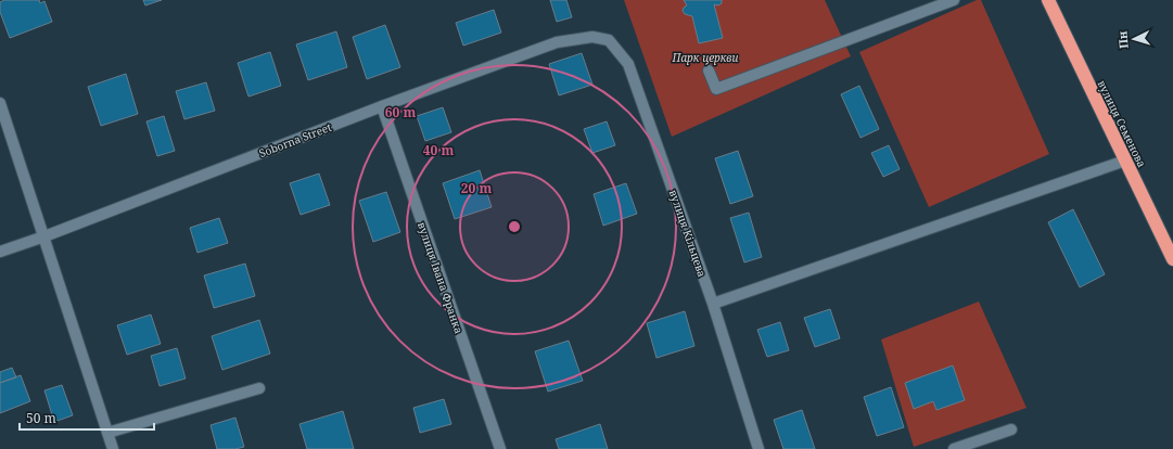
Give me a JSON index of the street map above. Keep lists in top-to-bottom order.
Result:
{
  "streets": {
    "highway": ["вулиця Семенова"],
    "street": ["Soborna Street", "вулиця Кільцева", "вулиця Івана Франка"]
  },
  "crossings": [
    ["Soborna Street", "вулиця Кільцева"],
    ["Soborna Street", "вулиця Івана Франка"]
  ],
  "parks": ["Парк церкви"],
  "scale_bar": "50 m",
  "north": "left",
  "rings": ["60 m", "40 m", "20 m"]
}
